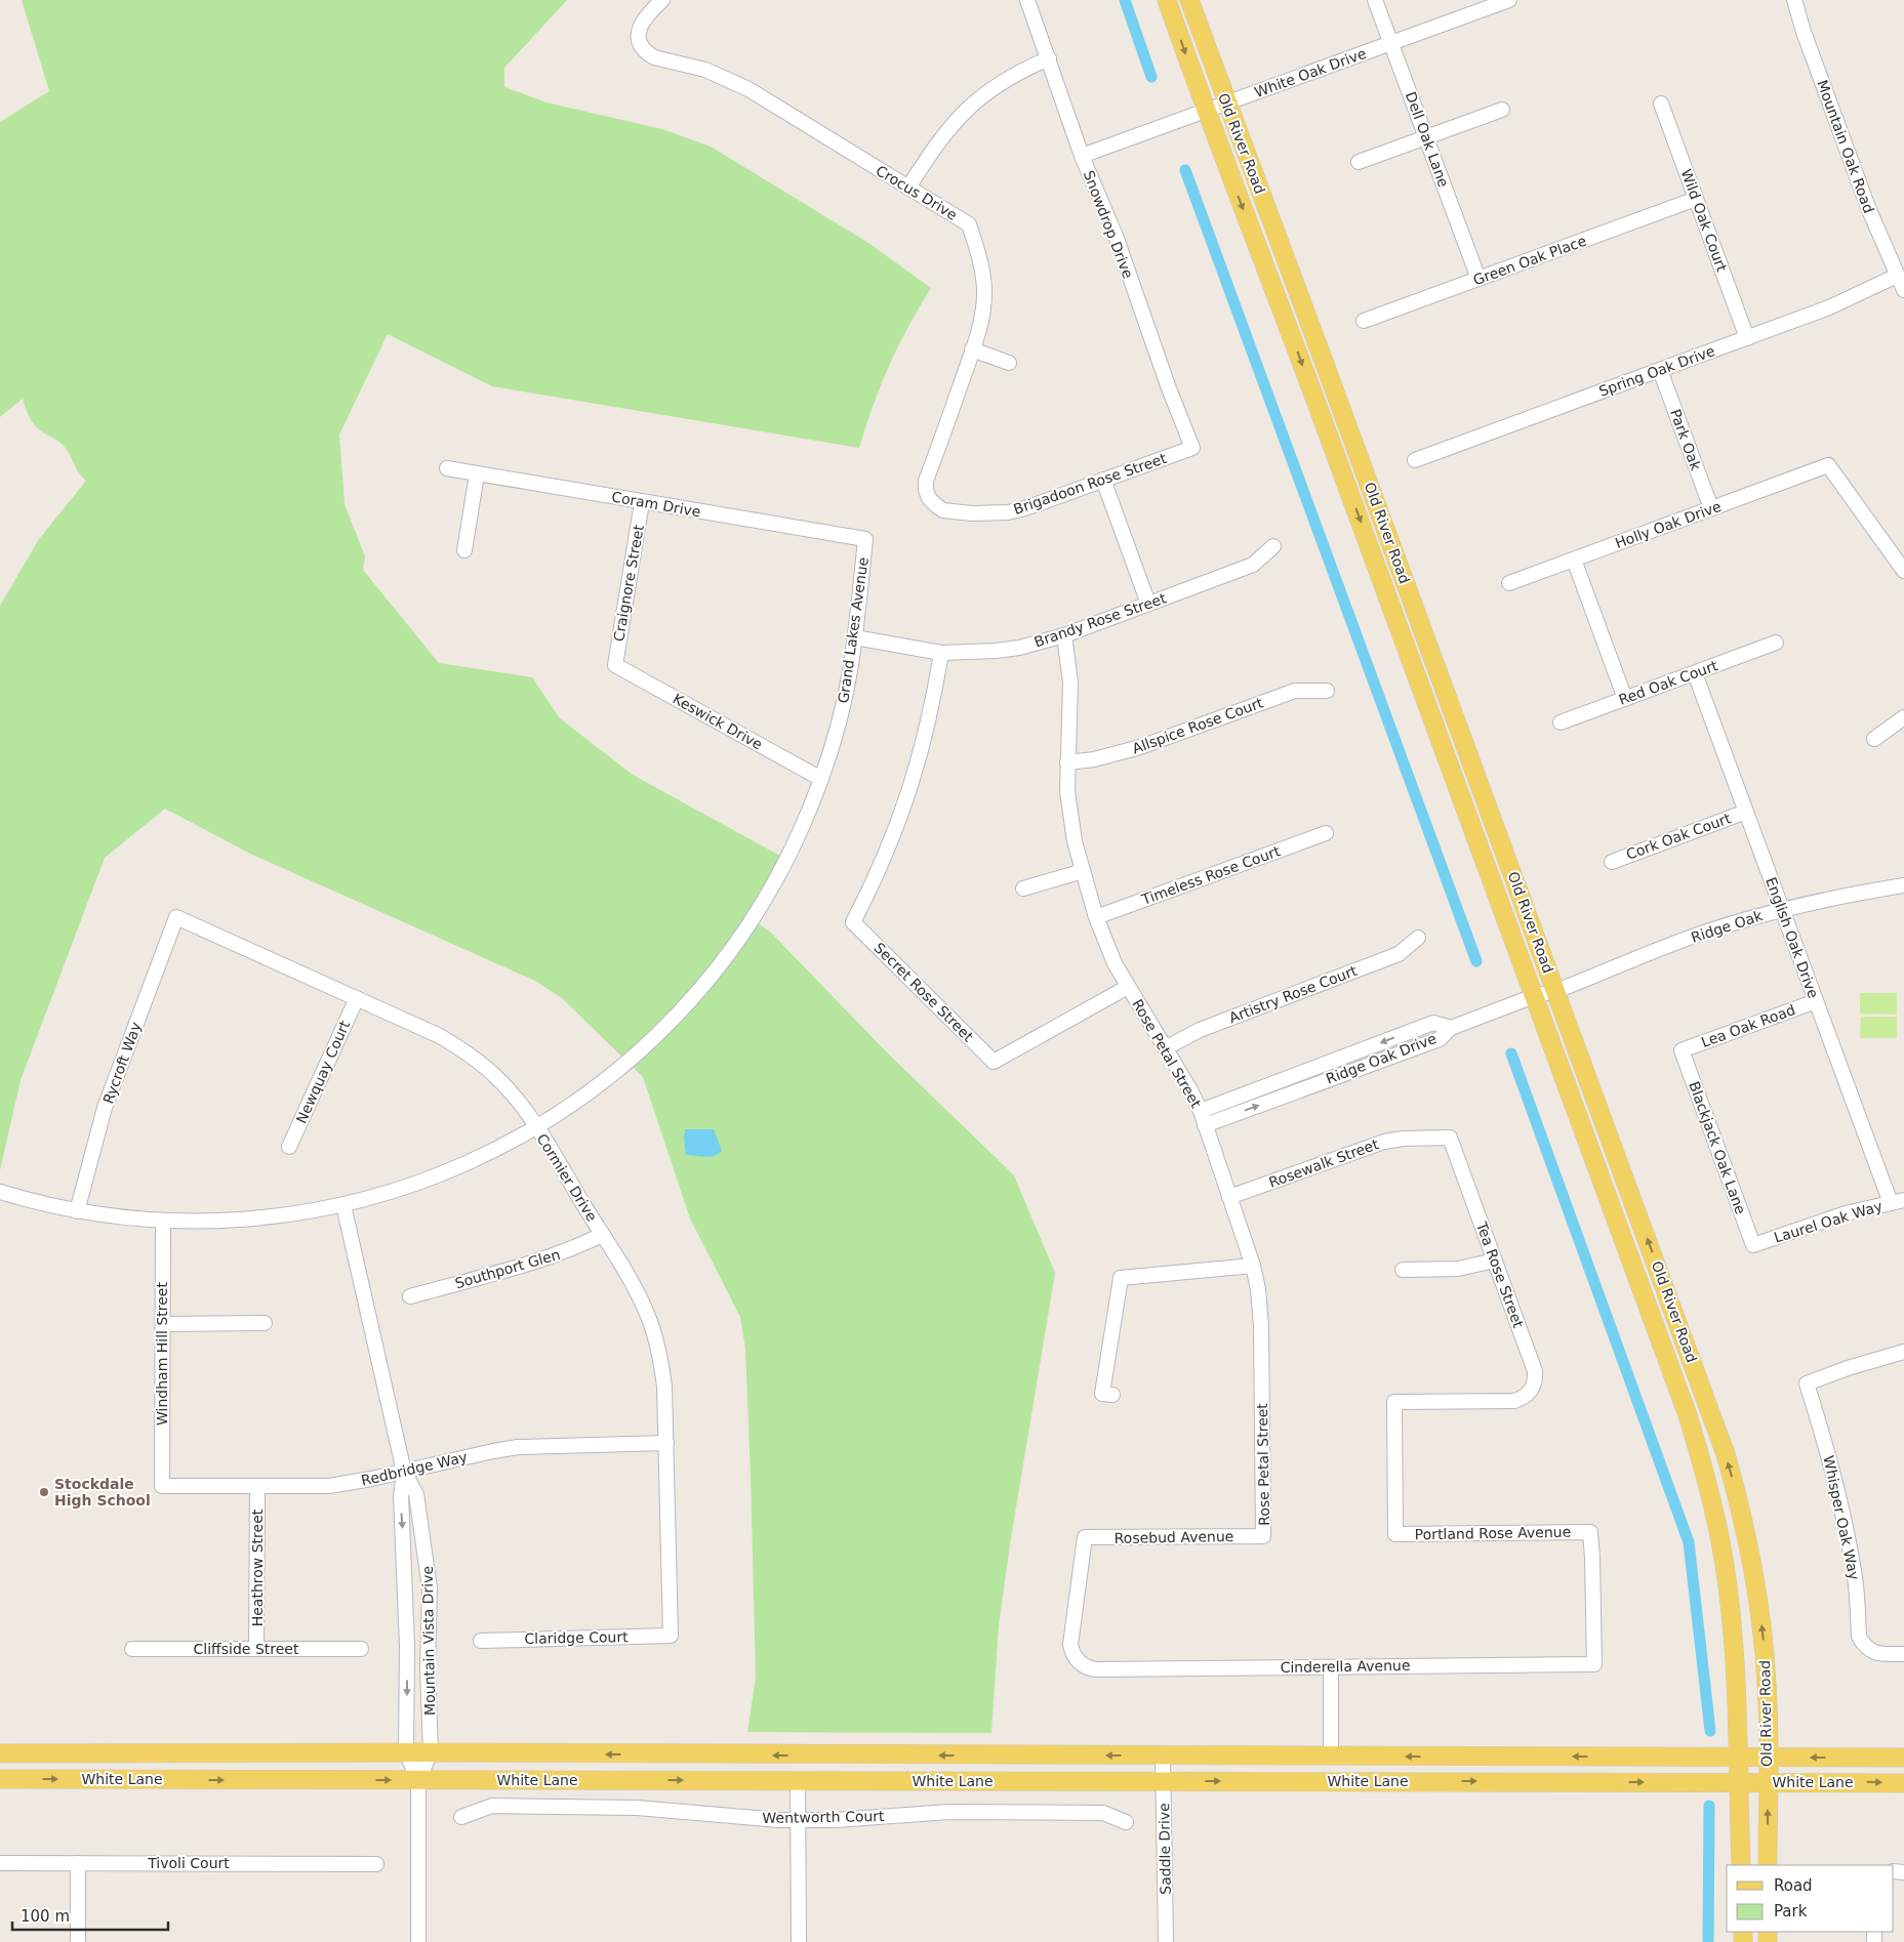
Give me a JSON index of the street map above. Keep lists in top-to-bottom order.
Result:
{
  "streets": {
    "main road": ["Old River Road", "White Lane"],
    "street": [
      "White Oak Drive",
      "Dell Oak Lane",
      "Mountain Oak Road",
      "Crocus Drive",
      "Wild Oak Court",
      "Snowdrop Drive",
      "Green Oak Place",
      "Spring Oak Drive",
      "Park Oak",
      "Brigadoon Rose Street",
      "Coram Drive",
      "Holly Oak Drive",
      "Craignore Street",
      "Brandy Rose Street",
      "Grand Lakes Avenue",
      "Red Oak Court",
      "Keswick Drive",
      "Allspice Rose Court",
      "Cork Oak Court",
      "Timeless Rose Court",
      "Ridge Oak",
      "English Oak Drive",
      "Secret Rose Street",
      "Artistry Rose Court",
      "Lea Oak Road",
      "Rose Petal Street",
      "Ridge Oak Drive",
      "Rycroft Way",
      "Newquay Court",
      "Blackjack Oak Lane",
      "Rosewalk Street",
      "Cormier Drive",
      "Laurel Oak Way",
      "Southport Glen",
      "Tea Rose Street",
      "Windham Hill Street",
      "Redbridge Way",
      "Whisper Oak Way",
      "Portland Rose Avenue",
      "Rosebud Avenue",
      "Heathrow Street",
      "Claridge Court",
      "Mountain Vista Drive",
      "Cliffside Street",
      "Cinderella Avenue",
      "Wentworth Court",
      "Saddle Drive",
      "Tivoli Court"
    ]
  },
  "crossings": [
    ["White Oak Drive", "Dell Oak Lane"],
    ["White Oak Drive", "Old River Road"],
    ["White Oak Drive", "Snowdrop Drive"],
    ["Dell Oak Lane", "Green Oak Place"],
    ["Old River Road", "Ridge Oak"],
    ["Old River Road", "Ridge Oak Drive"],
    ["Old River Road", "White Lane"],
    ["Mountain Oak Road", "Spring Oak Drive"],
    ["Crocus Drive", "Brigadoon Rose Street"],
    ["Wild Oak Court", "Green Oak Place"],
    ["Wild Oak Court", "Spring Oak Drive"],
    ["Snowdrop Drive", "Brigadoon Rose Street"],
    ["Spring Oak Drive", "Park Oak"],
    ["Park Oak", "Holly Oak Drive"],
    ["Coram Drive", "Craignore Street"],
    ["Coram Drive", "Grand Lakes Avenue"],
    ["Craignore Street", "Keswick Drive"],
    ["Brandy Rose Street", "Grand Lakes Avenue"],
    ["Brandy Rose Street", "Secret Rose Street"],
    ["Brandy Rose Street", "Rose Petal Street"],
    ["Grand Lakes Avenue", "Keswick Drive"],
    ["Grand Lakes Avenue", "Rycroft Way"],
    ["Grand Lakes Avenue", "Cormier Drive"],
    ["Grand Lakes Avenue", "Windham Hill Street"],
    ["Grand Lakes Avenue", "Mountain Vista Drive"],
    ["Red Oak Court", "English Oak Drive"],
    ["Allspice Rose Court", "Rose Petal Street"],
    ["Cork Oak Court", "English Oak Drive"],
    ["Timeless Rose Court", "Rose Petal Street"],
    ["Ridge Oak", "English Oak Drive"],
    ["Ridge Oak", "Ridge Oak Drive"],
    ["English Oak Drive", "Lea Oak Road"],
    ["English Oak Drive", "Laurel Oak Way"],
    ["Secret Rose Street", "Rose Petal Street"],
    ["Artistry Rose Court", "Rose Petal Street"],
    ["Lea Oak Road", "Blackjack Oak Lane"],
    ["Rose Petal Street", "Ridge Oak Drive"],
    ["Rose Petal Street", "Rosewalk Street"],
    ["Rose Petal Street", "Rosebud Avenue"],
    ["Rycroft Way", "Cormier Drive"],
    ["Newquay Court", "Cormier Drive"],
    ["Blackjack Oak Lane", "Laurel Oak Way"],
    ["Rosewalk Street", "Tea Rose Street"],
    ["Cormier Drive", "Southport Glen"],
    ["Cormier Drive", "Redbridge Way"],
    ["Cormier Drive", "Claridge Court"],
    ["Tea Rose Street", "Portland Rose Avenue"],
    ["Windham Hill Street", "Redbridge Way"],
    ["Redbridge Way", "Heathrow Street"],
    ["Redbridge Way", "Mountain Vista Drive"],
    ["Portland Rose Avenue", "Cinderella Avenue"],
    ["Rosebud Avenue", "Cinderella Avenue"],
    ["Heathrow Street", "Cliffside Street"],
    ["Mountain Vista Drive", "White Lane"],
    ["White Lane", "Saddle Drive"]
  ],
  "places": ["Stockdale High School"],
  "legend": ["Road", "Park"],
  "scale_bar": "100 m"
}
